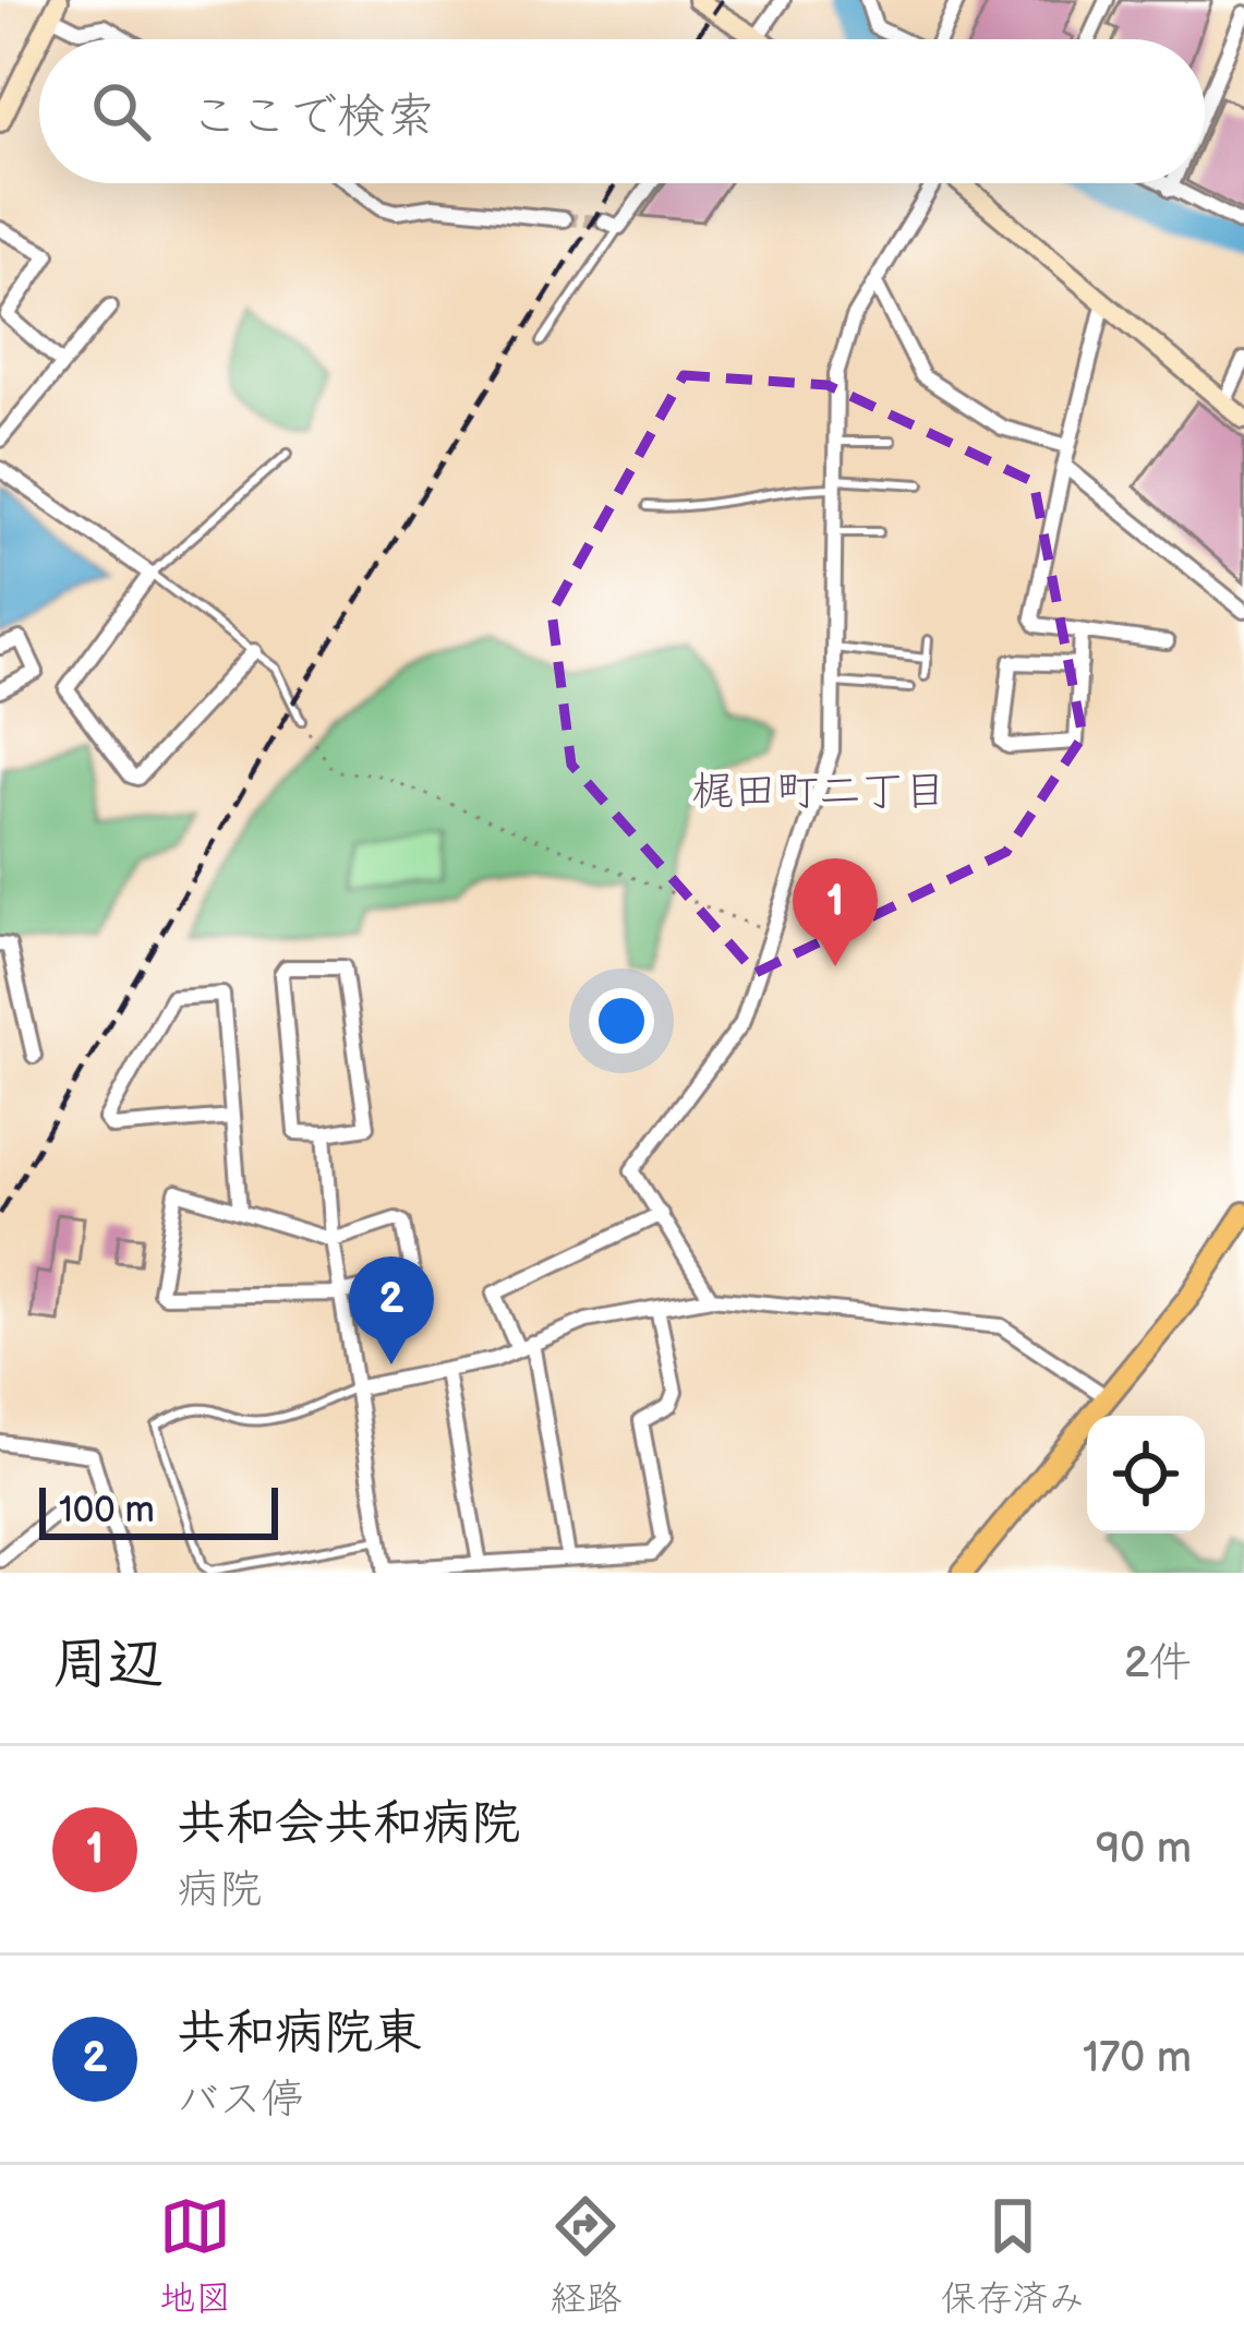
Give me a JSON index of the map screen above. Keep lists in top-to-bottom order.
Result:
{
  "districts": ["梶田町二丁目"],
  "scale_bar": "100 m",
  "page": {
    "search": "ここで検索",
    "pins": ["1", "2"],
    "scale": "100 m",
    "heading": ["周辺", "2件"],
    "list": [
      {
        "mark": "1",
        "name": "共和会共和病院",
        "note": "病院",
        "value": "90 m"
      },
      {
        "mark": "2",
        "name": "共和病院東",
        "note": "バス停",
        "value": "170 m"
      }
    ],
    "nav": ["地図", "経路", "保存済み"]
  }
}
